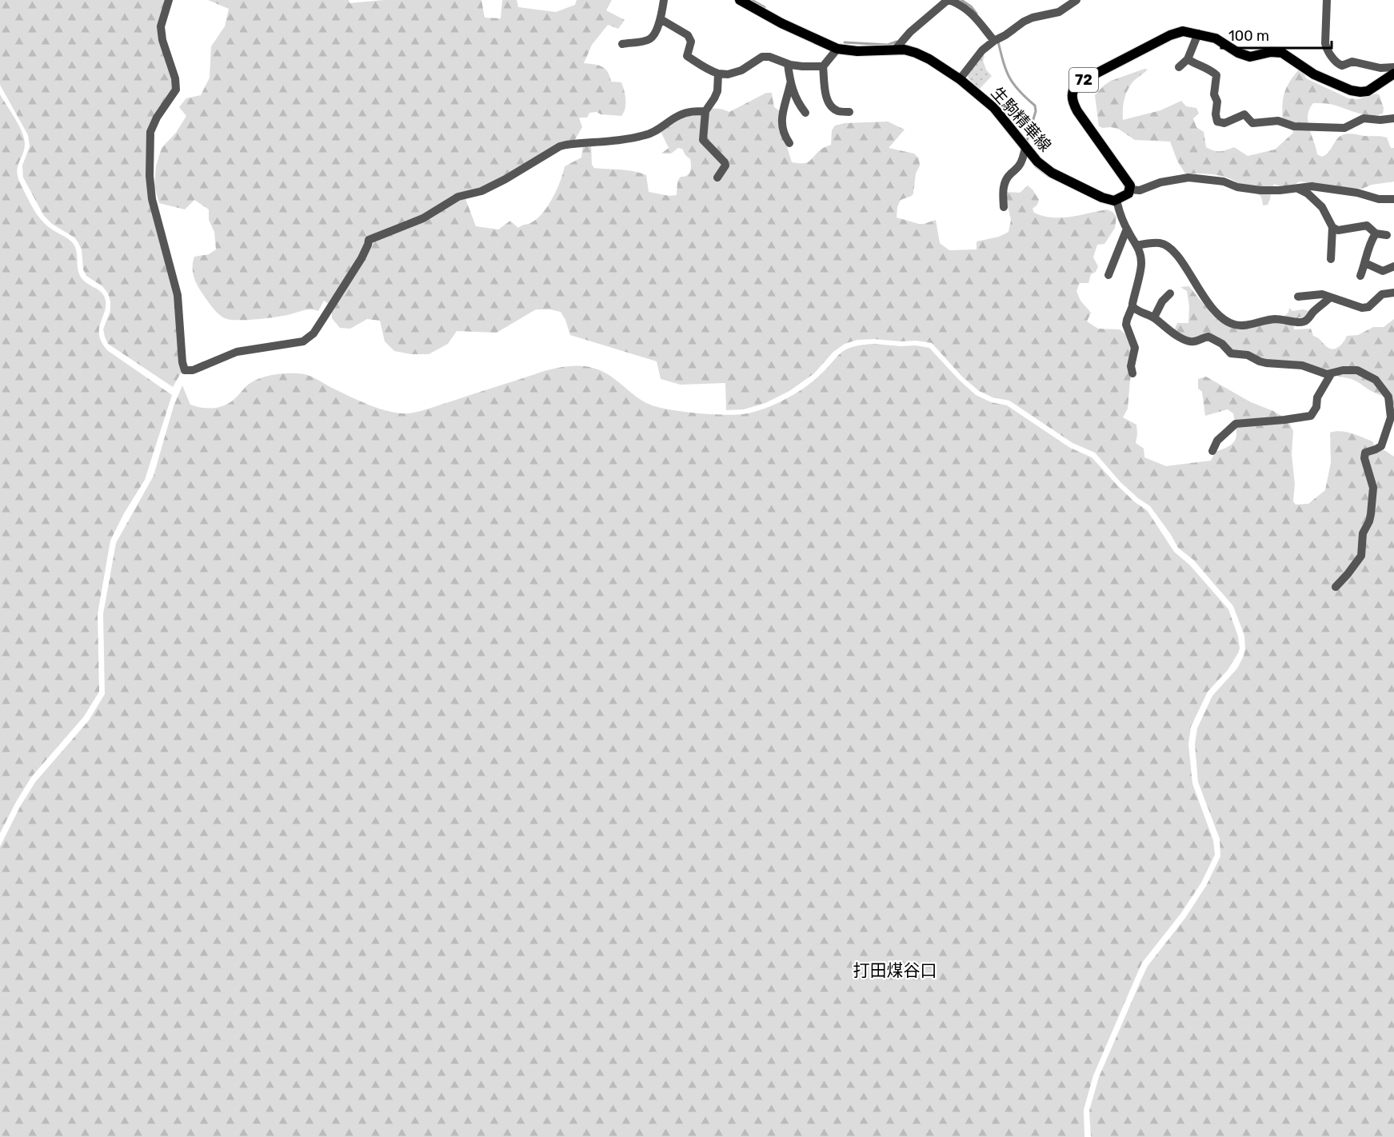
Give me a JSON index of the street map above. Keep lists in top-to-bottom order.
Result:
{
  "streets": {
    "main road": ["72", "生駒精華線"]
  },
  "districts": ["打田煤谷口"],
  "scale_bar": "100 m"
}
